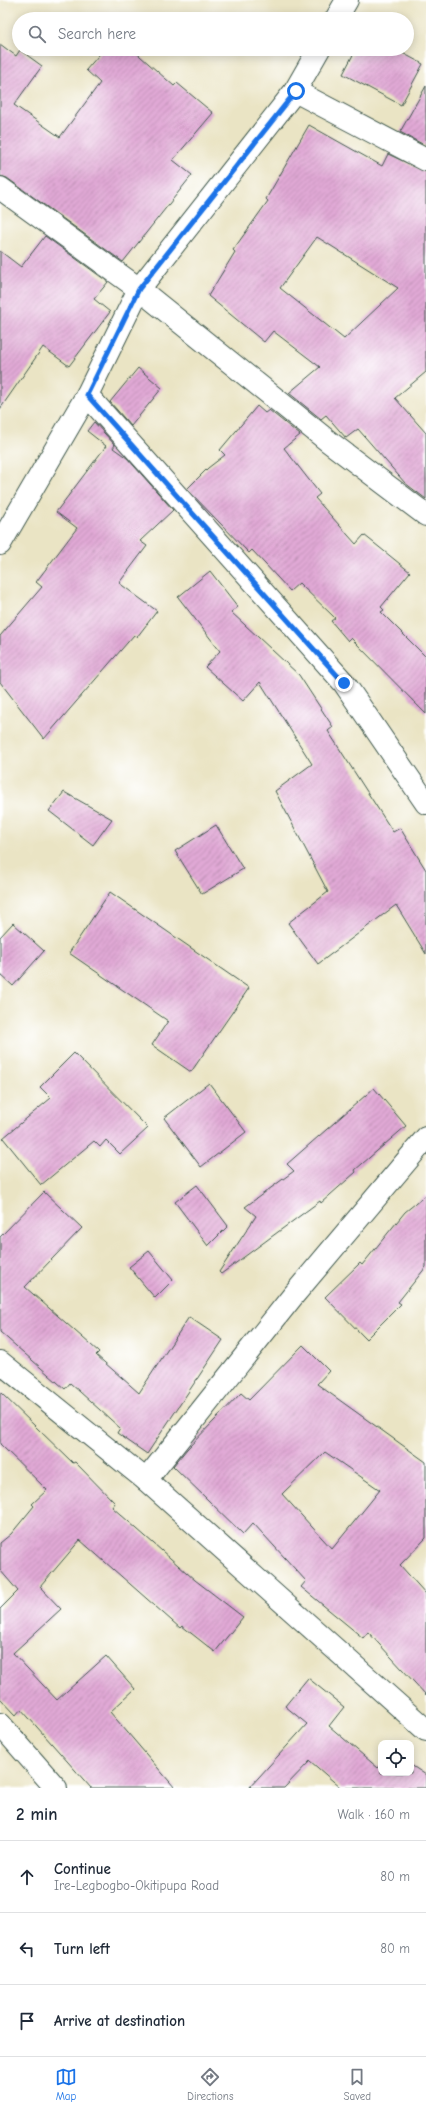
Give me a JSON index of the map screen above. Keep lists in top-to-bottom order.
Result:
{
  "page": {
    "search": "Search here",
    "heading": ["2 min", "Walk · 160 m"],
    "list": [
      ["Continue", "Ire-Legbogbo-Okitipupa Road", "80 m"],
      ["Turn left", "80 m"],
      "Arrive at destination"
    ],
    "nav": ["Map", "Directions", "Saved"]
  }
}
